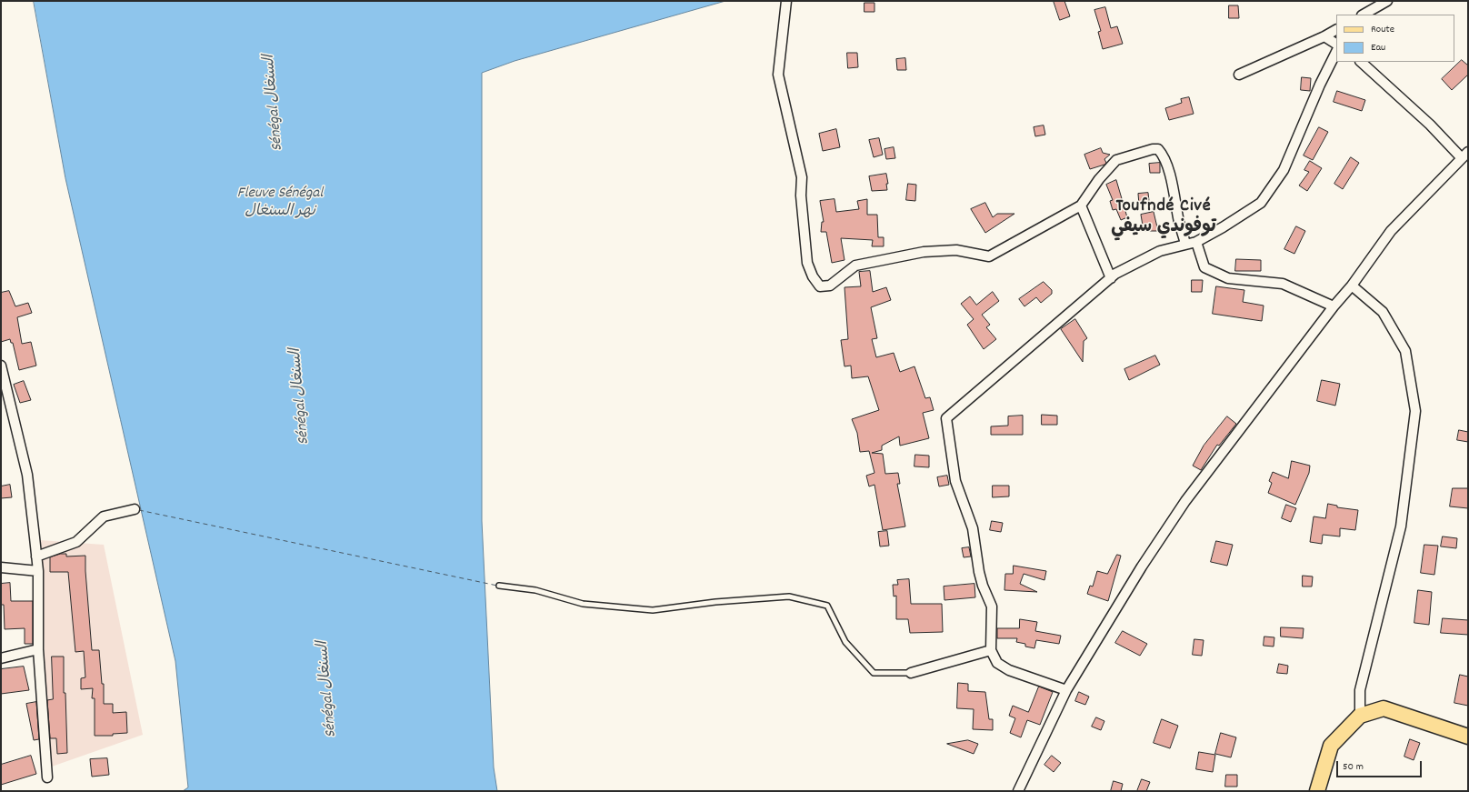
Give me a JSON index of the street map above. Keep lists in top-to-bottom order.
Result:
{
  "districts": ["Toufndé Civé توفوندي سيفي"],
  "water": ["Sénégal السنغال", "Fleuve Sénégal نهر السنغال"],
  "legend": ["Route", "Eau"],
  "scale_bar": "50 m"
}
